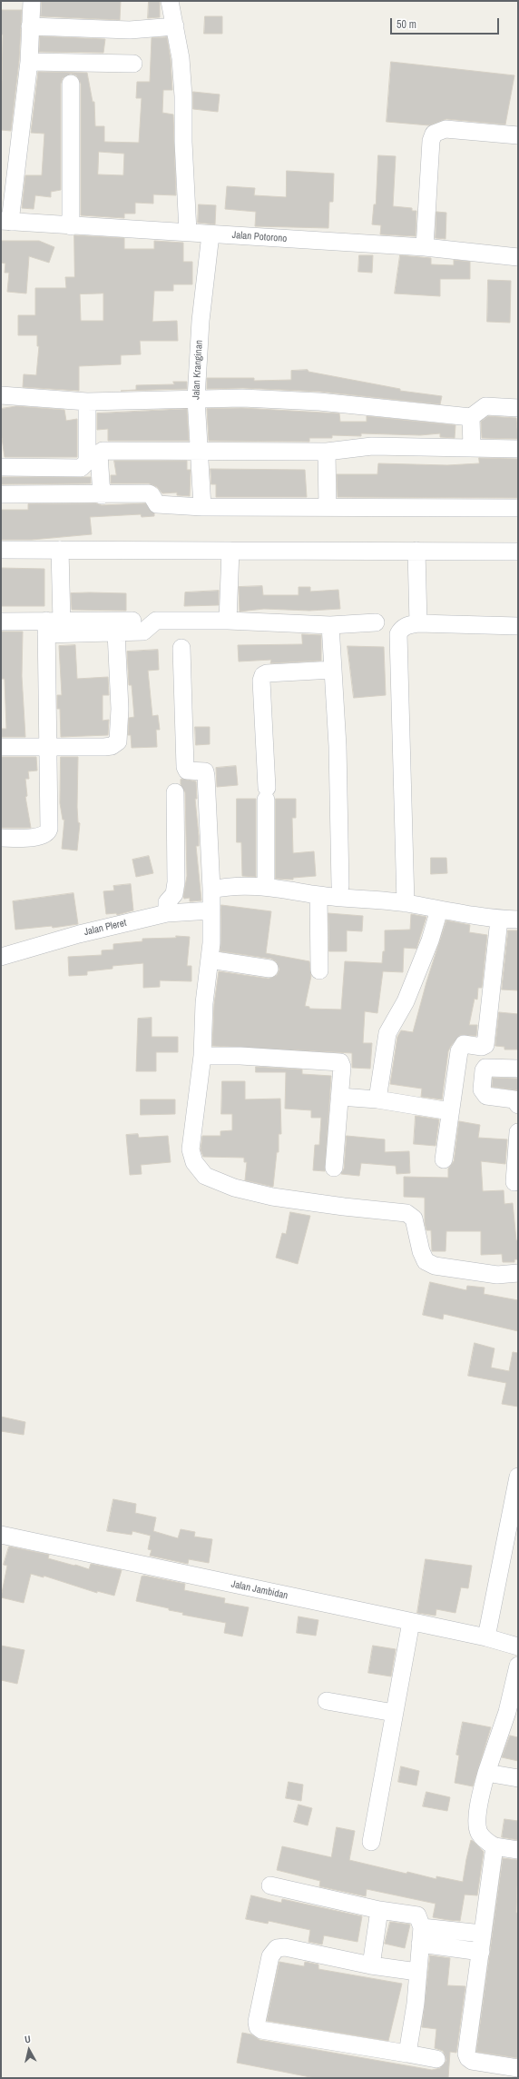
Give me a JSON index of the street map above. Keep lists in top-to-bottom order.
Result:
{
  "streets": {
    "street": [
      "Jalan Potorono",
      "Jalan Kranginan",
      "Jalan Pleret",
      "Jalan Jambidan"
    ]
  },
  "crossings": [
    ["Jalan Potorono", "Jalan Kranginan"]
  ],
  "scale_bar": "50 m",
  "north": "top"
}
